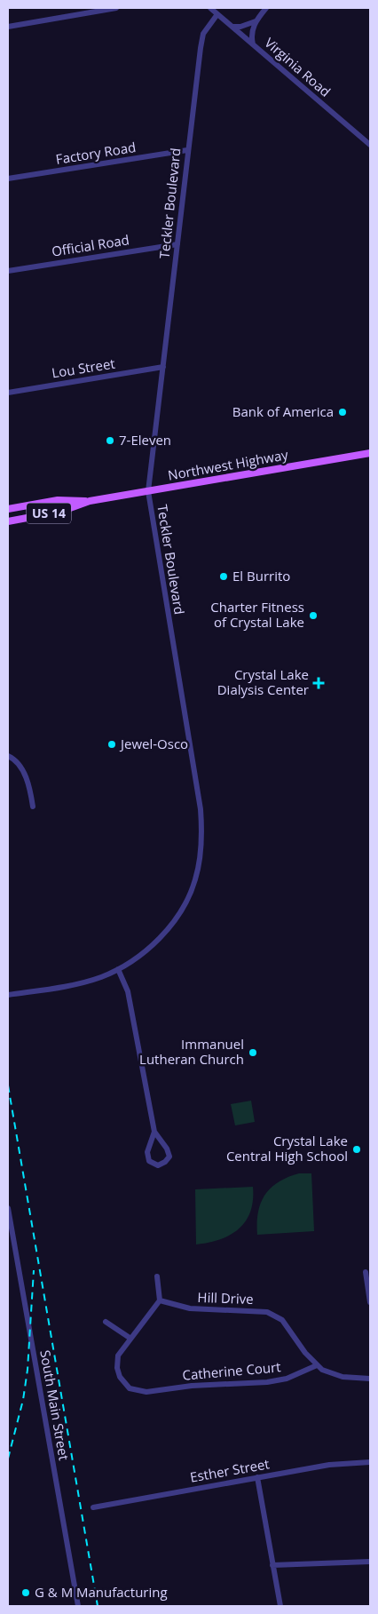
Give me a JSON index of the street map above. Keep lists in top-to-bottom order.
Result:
{
  "streets": {
    "main road": ["Northwest Highway", "US 14"],
    "street": [
      "Virginia Road",
      "Factory Road",
      "Teckler Boulevard",
      "Official Road",
      "Lou Street",
      "Hill Drive",
      "Catherine Court",
      "South Main Street",
      "Esther Street"
    ]
  },
  "crossings": [
    ["Virginia Road", "Teckler Boulevard"],
    ["Factory Road", "Teckler Boulevard"],
    ["Teckler Boulevard", "Official Road"],
    ["Teckler Boulevard", "Lou Street"],
    ["Teckler Boulevard", "Northwest Highway"],
    ["Hill Drive", "Catherine Court"]
  ],
  "places": {
    "other": [
      "Bank of America",
      "7-Eleven",
      "El Burrito",
      "Charter Fitness of Crystal Lake",
      "Jewel-Osco",
      "Immanuel Lutheran Church",
      "Crystal Lake Central High School",
      "G & M Manufacturing"
    ],
    "health": ["Crystal Lake Dialysis Center"]
  }
}
